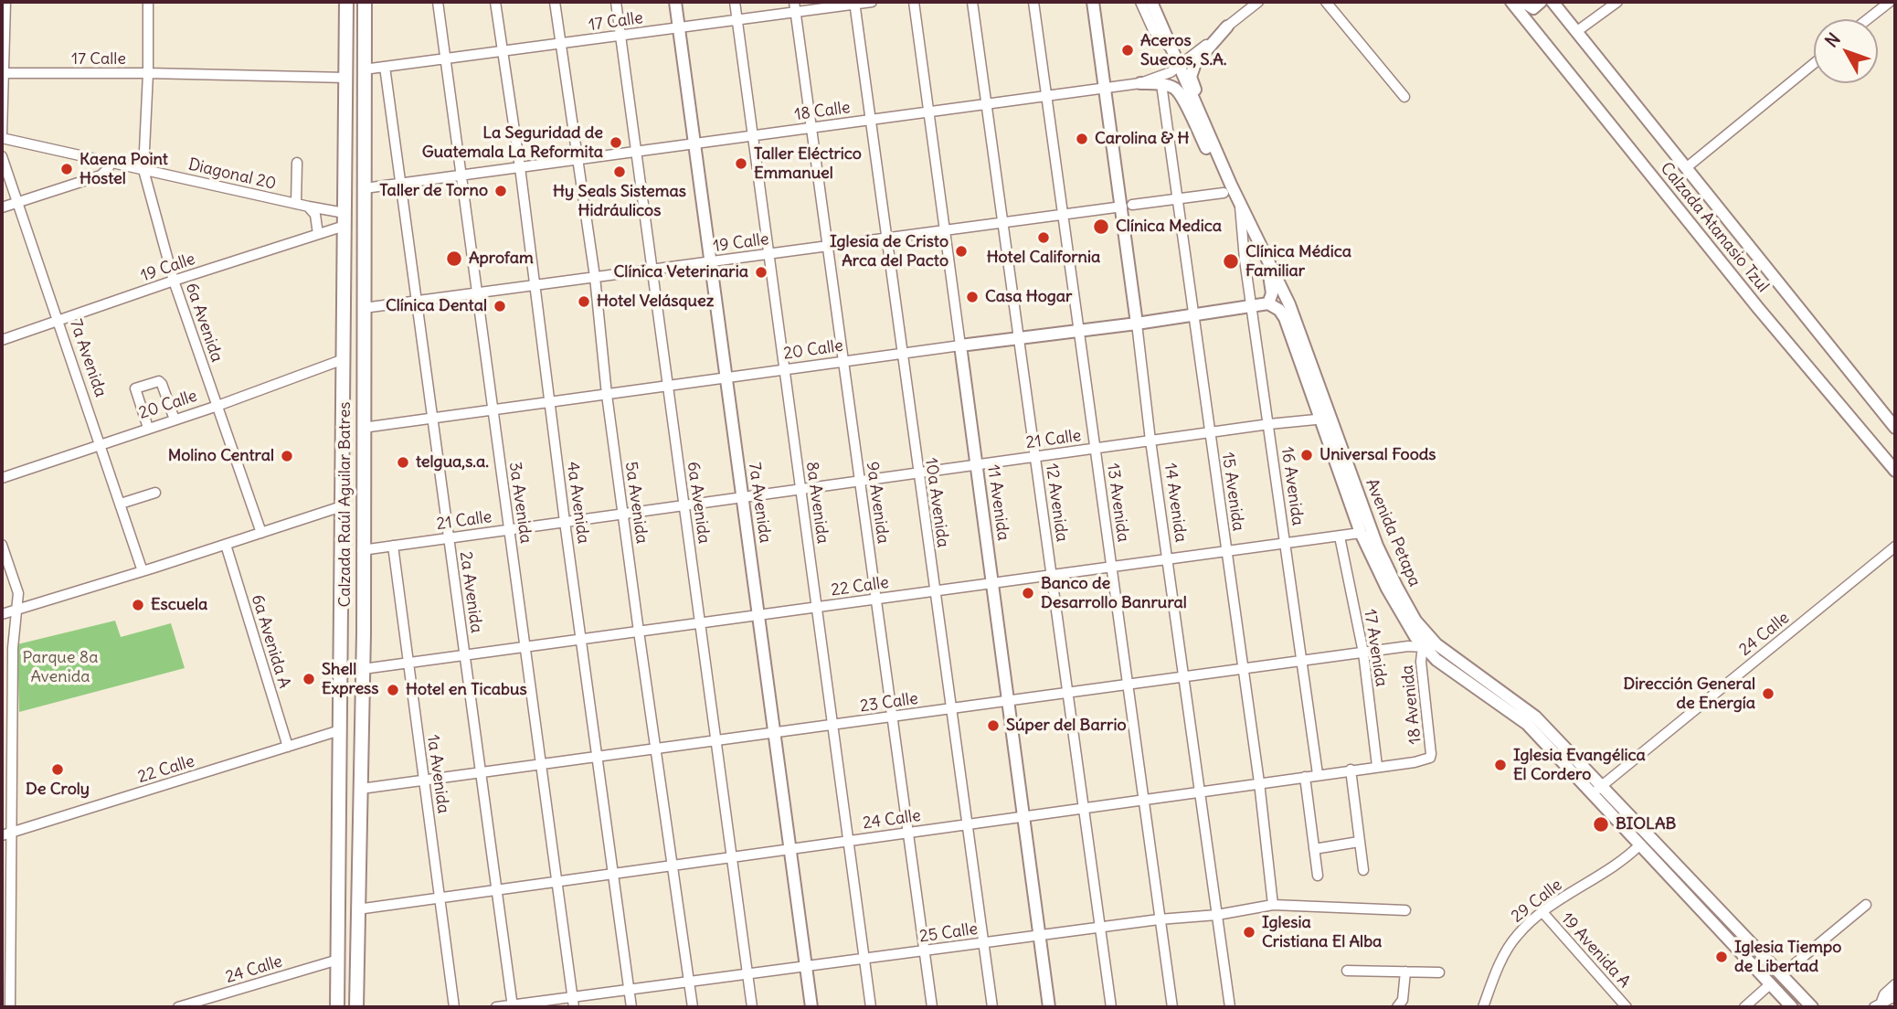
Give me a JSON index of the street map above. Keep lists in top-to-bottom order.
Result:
{
  "streets": {
    "highway": ["Calzada Raúl Aguilar Batres"],
    "main road": [
      "Calzada Atanasio Tzul",
      "20 Calle",
      "7a Avenida",
      "11 Avenida",
      "14 Avenida",
      "Avenida Petapa"
    ],
    "street": [
      "17 Calle",
      "18 Calle",
      "Diagonal 20",
      "19 Calle",
      "6a Avenida",
      "21 Calle",
      "16 Avenida",
      "15 Avenida",
      "3a Avenida",
      "4a Avenida",
      "5a Avenida",
      "8a Avenida",
      "9a Avenida",
      "10a Avenida",
      "12 Avenida",
      "13 Avenida",
      "22 Calle",
      "2a Avenida",
      "24 Calle",
      "6a Avenida A",
      "17 Avenida",
      "23 Calle",
      "18 Avenida",
      "1a Avenida",
      "29 Calle",
      "25 Calle",
      "19 Avenida A"
    ]
  },
  "crossings": [
    ["17 Calle", "6a Avenida"],
    ["17 Calle", "7a Avenida"],
    ["17 Calle", "3a Avenida"],
    ["17 Calle", "4a Avenida"],
    ["17 Calle", "5a Avenida"],
    ["17 Calle", "8a Avenida"],
    ["17 Calle", "9a Avenida"],
    ["17 Calle", "10a Avenida"],
    ["17 Calle", "Calzada Raúl Aguilar Batres"],
    ["17 Calle", "2a Avenida"],
    ["18 Calle", "6a Avenida"],
    ["18 Calle", "7a Avenida"],
    ["18 Calle", "3a Avenida"],
    ["18 Calle", "4a Avenida"],
    ["18 Calle", "5a Avenida"],
    ["18 Calle", "8a Avenida"],
    ["18 Calle", "9a Avenida"],
    ["18 Calle", "10a Avenida"],
    ["18 Calle", "11 Avenida"],
    ["18 Calle", "12 Avenida"],
    ["18 Calle", "13 Avenida"],
    ["18 Calle", "14 Avenida"],
    ["18 Calle", "Calzada Raúl Aguilar Batres"],
    ["18 Calle", "Avenida Petapa"],
    ["18 Calle", "2a Avenida"],
    ["Diagonal 20", "19 Calle"],
    ["Diagonal 20", "6a Avenida"],
    ["Diagonal 20", "Calzada Raúl Aguilar Batres"],
    ["19 Calle", "6a Avenida"],
    ["19 Calle", "7a Avenida"],
    ["19 Calle", "15 Avenida"],
    ["19 Calle", "3a Avenida"],
    ["19 Calle", "4a Avenida"],
    ["19 Calle", "5a Avenida"],
    ["19 Calle", "8a Avenida"],
    ["19 Calle", "9a Avenida"],
    ["19 Calle", "10a Avenida"],
    ["19 Calle", "11 Avenida"],
    ["19 Calle", "12 Avenida"],
    ["19 Calle", "13 Avenida"],
    ["19 Calle", "14 Avenida"],
    ["19 Calle", "Calzada Raúl Aguilar Batres"],
    ["19 Calle", "Avenida Petapa"],
    ["19 Calle", "2a Avenida"],
    ["6a Avenida", "20 Calle"],
    ["6a Avenida", "21 Calle"],
    ["6a Avenida", "22 Calle"],
    ["6a Avenida", "24 Calle"],
    ["6a Avenida", "23 Calle"],
    ["6a Avenida", "25 Calle"],
    ["20 Calle", "7a Avenida"],
    ["20 Calle", "16 Avenida"],
    ["20 Calle", "15 Avenida"],
    ["20 Calle", "3a Avenida"],
    ["20 Calle", "4a Avenida"],
    ["20 Calle", "5a Avenida"],
    ["20 Calle", "8a Avenida"],
    ["20 Calle", "9a Avenida"],
    ["20 Calle", "10a Avenida"],
    ["20 Calle", "11 Avenida"],
    ["20 Calle", "12 Avenida"],
    ["20 Calle", "13 Avenida"],
    ["20 Calle", "14 Avenida"],
    ["20 Calle", "Calzada Raúl Aguilar Batres"],
    ["20 Calle", "Avenida Petapa"],
    ["20 Calle", "2a Avenida"],
    ["7a Avenida", "21 Calle"],
    ["7a Avenida", "22 Calle"],
    ["7a Avenida", "24 Calle"],
    ["7a Avenida", "23 Calle"],
    ["7a Avenida", "25 Calle"],
    ["21 Calle", "16 Avenida"],
    ["21 Calle", "15 Avenida"],
    ["21 Calle", "3a Avenida"],
    ["21 Calle", "4a Avenida"],
    ["21 Calle", "5a Avenida"],
    ["21 Calle", "8a Avenida"],
    ["21 Calle", "9a Avenida"],
    ["21 Calle", "10a Avenida"],
    ["21 Calle", "11 Avenida"],
    ["21 Calle", "12 Avenida"],
    ["21 Calle", "13 Avenida"],
    ["21 Calle", "14 Avenida"],
    ["21 Calle", "Calzada Raúl Aguilar Batres"],
    ["21 Calle", "Avenida Petapa"],
    ["21 Calle", "2a Avenida"],
    ["21 Calle", "1a Avenida"],
    ["16 Avenida", "Avenida Petapa"],
    ["16 Avenida", "22 Calle"],
    ["16 Avenida", "24 Calle"],
    ["16 Avenida", "23 Calle"],
    ["15 Avenida", "22 Calle"],
    ["15 Avenida", "24 Calle"],
    ["15 Avenida", "23 Calle"],
    ["15 Avenida", "25 Calle"],
    ["3a Avenida", "22 Calle"],
    ["3a Avenida", "24 Calle"],
    ["3a Avenida", "23 Calle"],
    ["3a Avenida", "25 Calle"],
    ["4a Avenida", "22 Calle"],
    ["4a Avenida", "24 Calle"],
    ["4a Avenida", "23 Calle"],
    ["4a Avenida", "25 Calle"],
    ["5a Avenida", "22 Calle"],
    ["5a Avenida", "24 Calle"],
    ["5a Avenida", "23 Calle"],
    ["5a Avenida", "25 Calle"],
    ["8a Avenida", "22 Calle"],
    ["8a Avenida", "24 Calle"],
    ["8a Avenida", "23 Calle"],
    ["8a Avenida", "25 Calle"],
    ["9a Avenida", "22 Calle"],
    ["9a Avenida", "24 Calle"],
    ["9a Avenida", "23 Calle"],
    ["9a Avenida", "25 Calle"],
    ["10a Avenida", "22 Calle"],
    ["10a Avenida", "24 Calle"],
    ["10a Avenida", "23 Calle"],
    ["10a Avenida", "25 Calle"],
    ["11 Avenida", "22 Calle"],
    ["11 Avenida", "24 Calle"],
    ["11 Avenida", "23 Calle"],
    ["11 Avenida", "25 Calle"],
    ["12 Avenida", "22 Calle"],
    ["12 Avenida", "24 Calle"],
    ["12 Avenida", "23 Calle"],
    ["12 Avenida", "25 Calle"],
    ["13 Avenida", "22 Calle"],
    ["13 Avenida", "24 Calle"],
    ["13 Avenida", "23 Calle"],
    ["13 Avenida", "25 Calle"],
    ["14 Avenida", "22 Calle"],
    ["14 Avenida", "24 Calle"],
    ["14 Avenida", "23 Calle"],
    ["14 Avenida", "25 Calle"],
    ["Calzada Raúl Aguilar Batres", "22 Calle"],
    ["Calzada Raúl Aguilar Batres", "24 Calle"],
    ["Calzada Raúl Aguilar Batres", "23 Calle"],
    ["Avenida Petapa", "22 Calle"],
    ["Avenida Petapa", "24 Calle"],
    ["Avenida Petapa", "23 Calle"],
    ["Avenida Petapa", "18 Avenida"],
    ["Avenida Petapa", "29 Calle"],
    ["22 Calle", "2a Avenida"],
    ["22 Calle", "6a Avenida A"],
    ["22 Calle", "17 Avenida"],
    ["22 Calle", "1a Avenida"],
    ["2a Avenida", "24 Calle"],
    ["2a Avenida", "23 Calle"],
    ["2a Avenida", "25 Calle"],
    ["24 Calle", "17 Avenida"],
    ["24 Calle", "18 Avenida"],
    ["24 Calle", "1a Avenida"],
    ["17 Avenida", "23 Calle"],
    ["23 Calle", "18 Avenida"],
    ["23 Calle", "1a Avenida"],
    ["29 Calle", "19 Avenida A"]
  ],
  "parks": ["Parque 8a Avenida"],
  "places": [
    "Aceros Suecos, S.A.",
    "Carolina & H",
    "La Seguridad de Guatemala La Reformita",
    "Taller Eléctrico Emmanuel",
    "Kaena Point Hostel",
    "Hy Seals Sistemas Hidráulicos",
    "Taller de Torno",
    "Clínica Medica",
    "Hotel California",
    "Iglesia de Cristo Arca del Pacto",
    "Aprofam",
    "Clínica Médica Familiar",
    "Clínica Veterinaria",
    "Casa Hogar",
    "Hotel Velásquez",
    "Clínica Dental",
    "Universal Foods",
    "Molino Central",
    "telgua,s.a.",
    "Banco de Desarrollo Banrural",
    "Escuela",
    "Shell Express",
    "Hotel en Ticabus",
    "Dirección General de Energía",
    "Súper del Barrio",
    "Iglesia Evangélica El Cordero",
    "De Croly",
    "BIOLAB",
    "Iglesia Cristiana El Alba",
    "Iglesia Tiempo de Libertad"
  ],
  "north": "top left"
}
